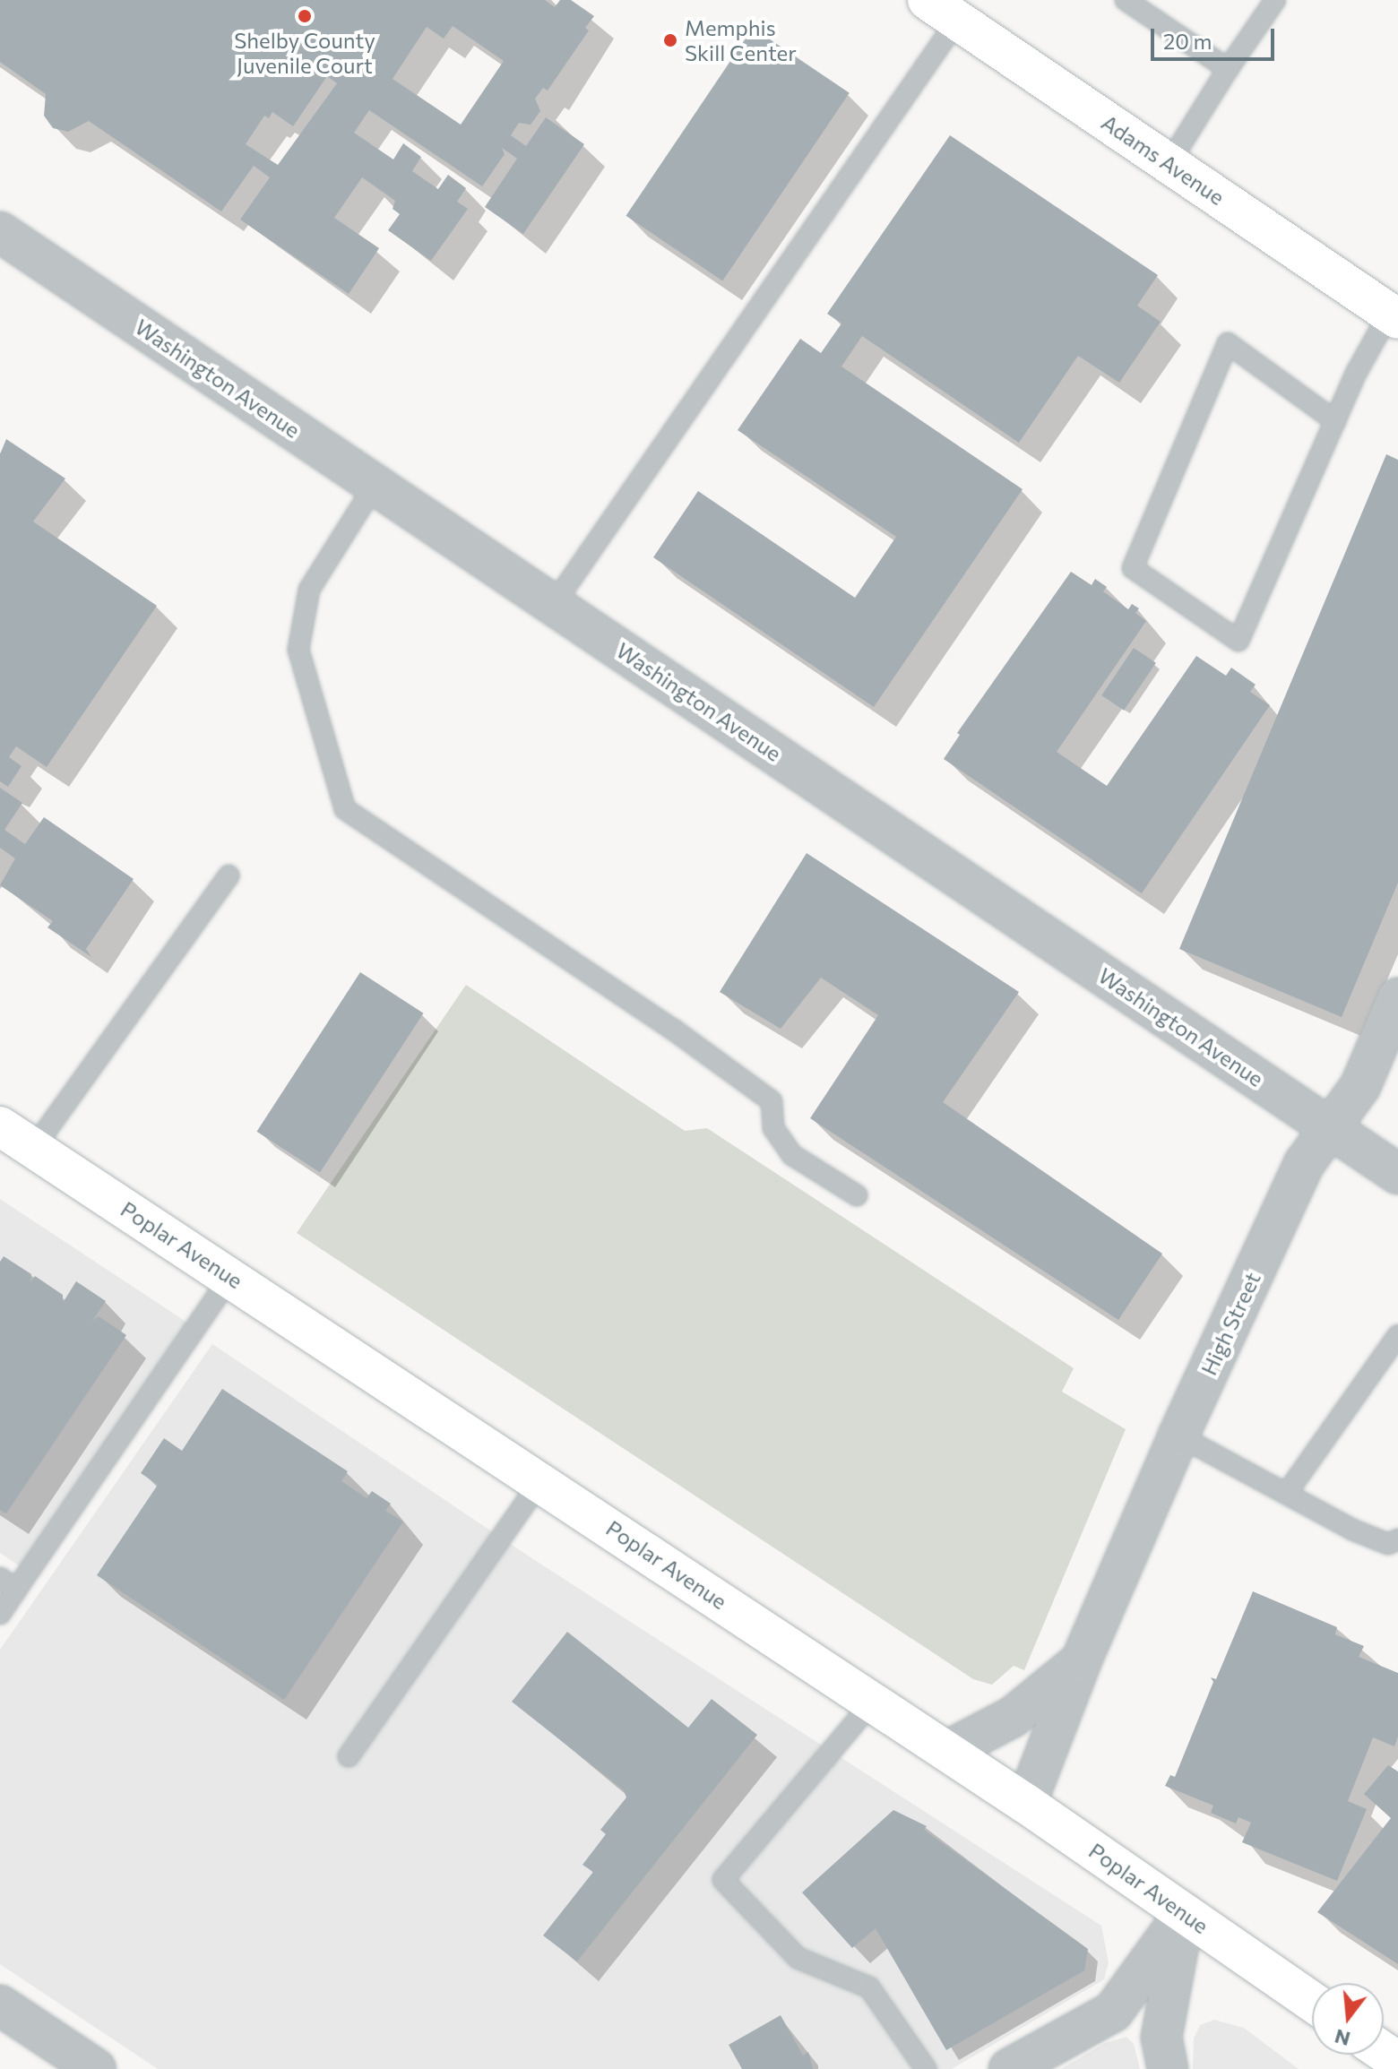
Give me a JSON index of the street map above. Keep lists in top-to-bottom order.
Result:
{
  "streets": {
    "main road": ["Adams Avenue", "Poplar Avenue"],
    "street": ["Washington Avenue", "High Street"]
  },
  "crossings": [
    ["Washington Avenue", "High Street"],
    ["Poplar Avenue", "High Street"]
  ],
  "places": ["Shelby County Juvenile Court", "Memphis Skill Center"],
  "scale_bar": "20 m",
  "north": "bottom"
}
